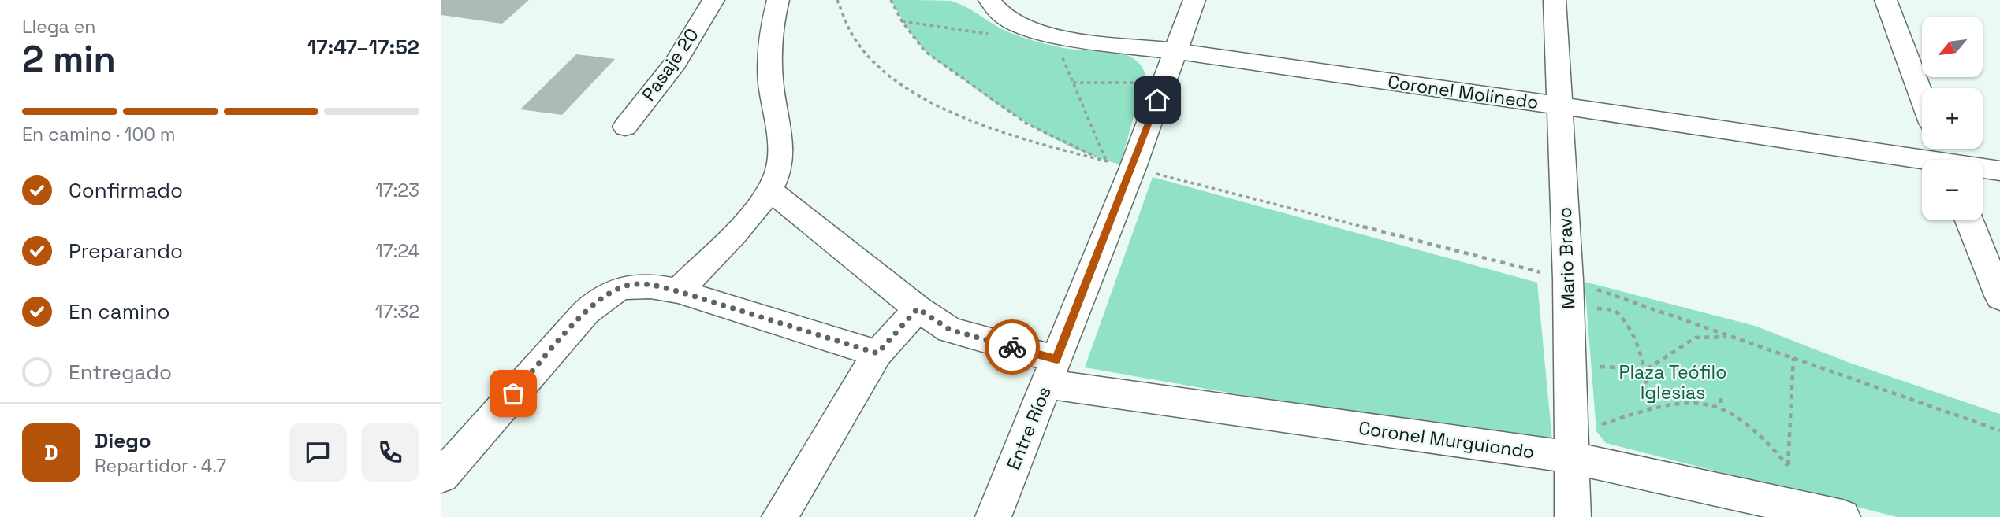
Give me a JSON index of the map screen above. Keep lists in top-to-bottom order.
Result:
{
  "streets": {
    "street": [
      "Pasaje 20",
      "Coronel Molinedo",
      "Mario Bravo",
      "Entre Ríos",
      "Coronel Murguiondo"
    ]
  },
  "crossings": [
    ["Coronel Molinedo", "Mario Bravo"],
    ["Coronel Molinedo", "Entre Ríos"],
    ["Mario Bravo", "Coronel Murguiondo"],
    ["Entre Ríos", "Coronel Murguiondo"]
  ],
  "parks": ["Plaza Teófilo Iglesias"],
  "north": "bottom left",
  "page": {
    "heading": ["2 min", "Llega en", "17:47–17:52"],
    "panel": ["Diego", "Repartidor · 4.7"],
    "map_buttons": ["+", "−"],
    "bar": "En camino · 100 m",
    "list": [
      ["Confirmado", "17:23"],
      ["Preparando", "17:24"],
      ["En camino", "17:32"],
      "Entregado"
    ],
    "round": "D"
  }
}
